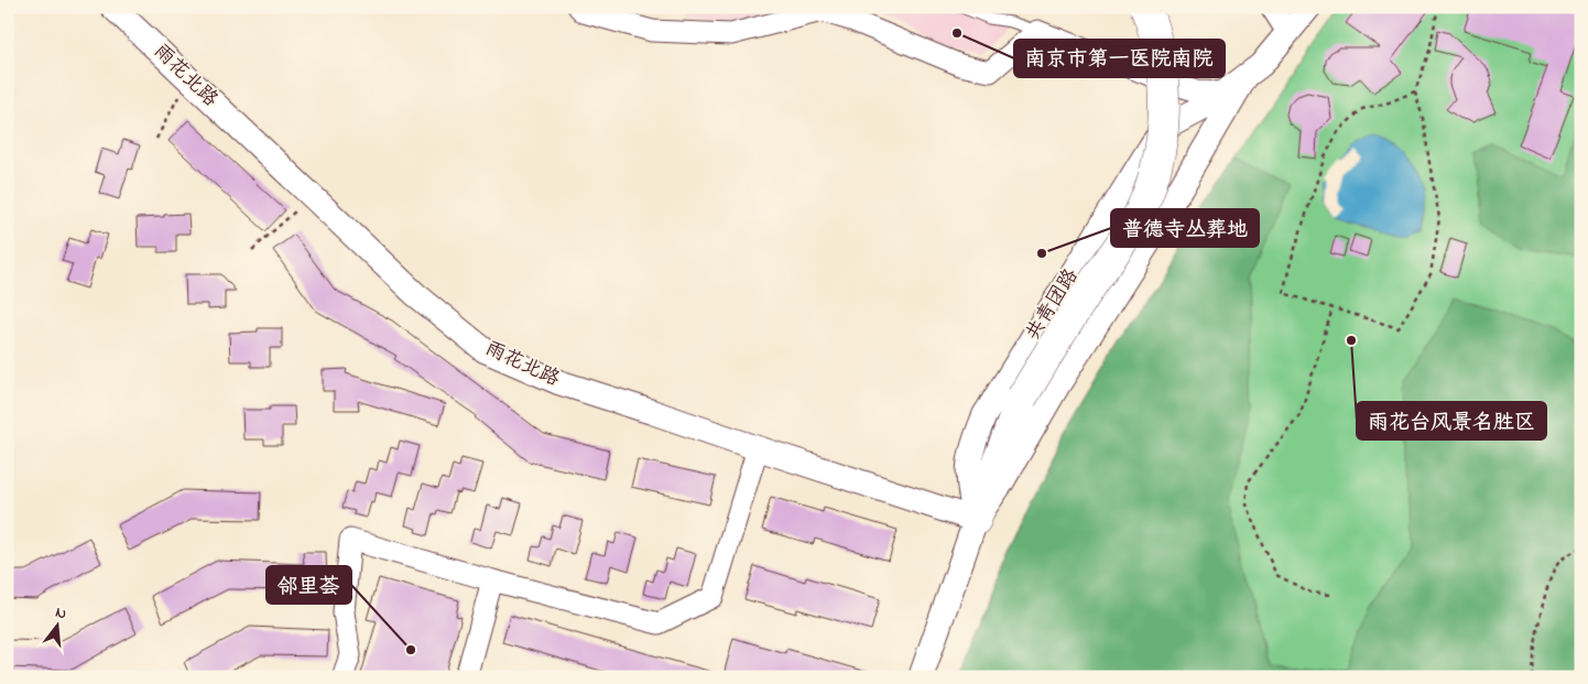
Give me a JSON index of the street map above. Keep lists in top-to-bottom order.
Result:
{
  "streets": {
    "street": ["雨花北路", "共青团路"]
  },
  "crossings": [
    ["雨花北路", "共青团路"]
  ],
  "places": [
    "南京市第一医院南院",
    "普德寺丛葬地",
    "雨花台风景名胜区",
    "邻里荟"
  ],
  "north": "top"
}
